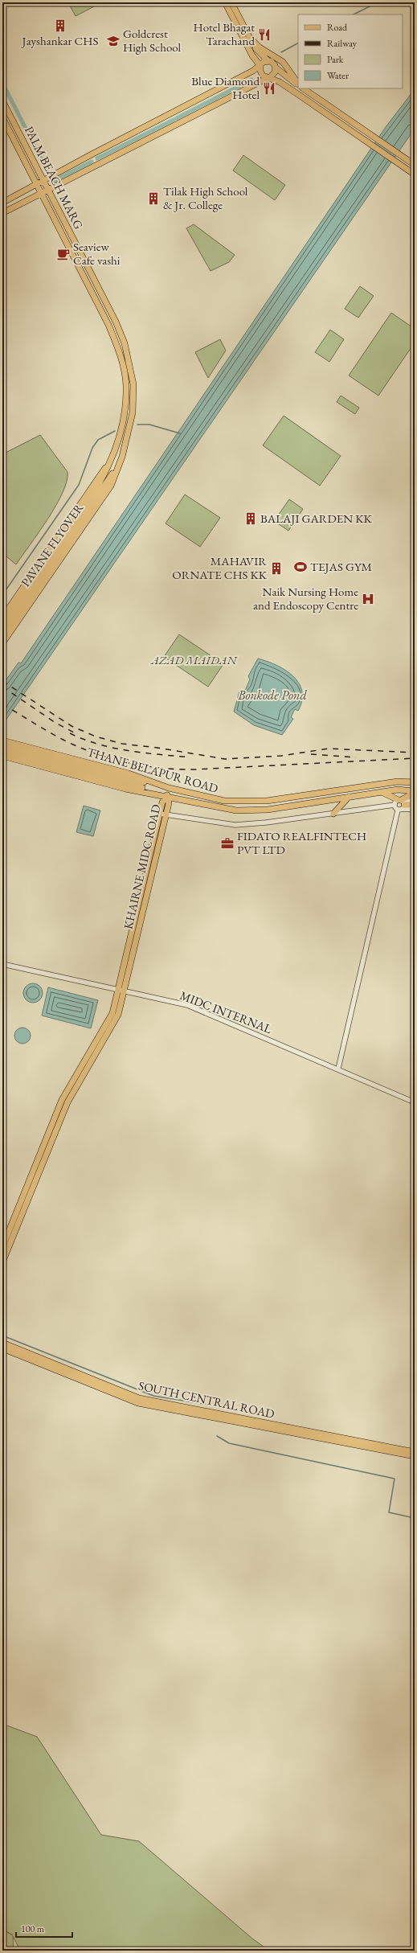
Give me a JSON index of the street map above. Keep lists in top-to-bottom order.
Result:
{
  "streets": {
    "main road": [
      "PALM BEACH MARG",
      "PAVANE FLYOVER",
      "THANE BELAPUR ROAD",
      "KHAIRNE MIDC ROAD",
      "SOUTH CENTRAL ROAD"
    ],
    "street": ["MIDC INTERNAL"]
  },
  "crossings": [
    ["PALM BEACH MARG", "PAVANE FLYOVER"],
    ["THANE BELAPUR ROAD", "KHAIRNE MIDC ROAD"],
    ["KHAIRNE MIDC ROAD", "MIDC INTERNAL"]
  ],
  "water": ["Bonkode Pond"],
  "parks": ["AZAD MAIDAN"],
  "places": {
    "building": [
      "Jayshankar CHS",
      "Tilak High School & Jr. College",
      "BALAJI GARDEN KK",
      "MAHAVIR ORNATE CHS KK"
    ],
    "restaurant": ["Hotel Bhagat Tarachand", "Blue Diamond Hotel"],
    "school or university": ["Goldcrest High School"],
    "cafe": ["Seaview Cafe vashi"],
    "sports": ["TEJAS GYM"],
    "hospital": ["Naik Nursing Home and Endoscopy Centre"],
    "office": ["FIDATO REALFINTECH PVT LTD"]
  },
  "legend": [
    "Road",
    "Railway",
    "Park",
    "Water"
  ],
  "scale_bar": "100 m"
}
